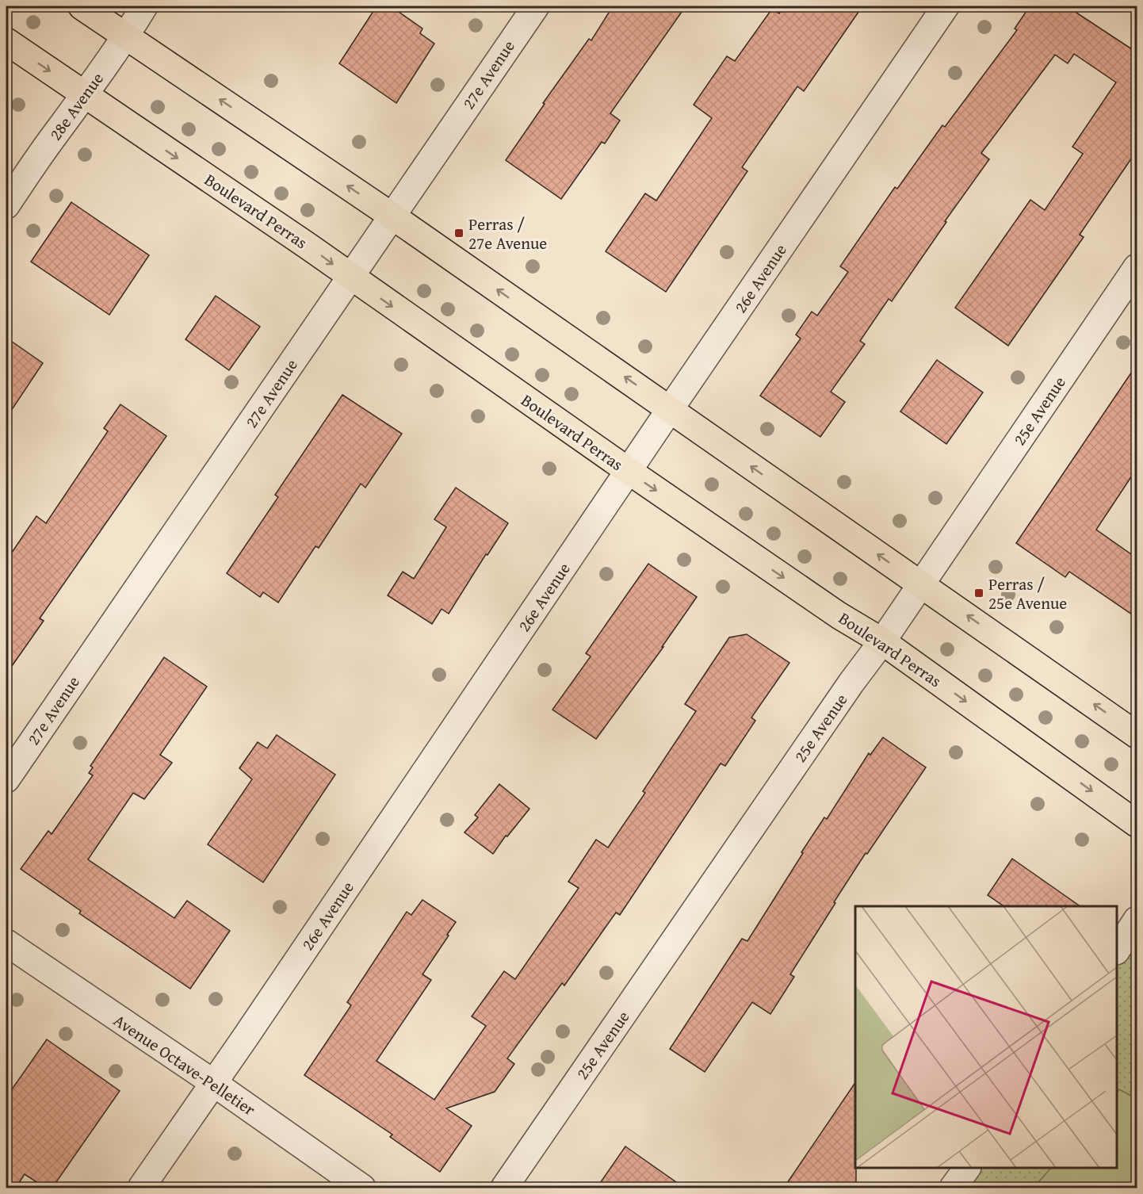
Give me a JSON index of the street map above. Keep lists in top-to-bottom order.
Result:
{
  "streets": {
    "main road": ["Boulevard Perras"],
    "street": [
      "27e Avenue",
      "28e Avenue",
      "26e Avenue",
      "25e Avenue",
      "Avenue Octave-Pelletier"
    ]
  },
  "crossings": [
    ["27e Avenue", "Boulevard Perras"],
    ["28e Avenue", "Boulevard Perras"],
    ["Boulevard Perras", "26e Avenue"],
    ["Boulevard Perras", "25e Avenue"],
    ["26e Avenue", "Avenue Octave-Pelletier"]
  ],
  "places": {
    "transit": ["Perras / 27e Avenue", "Perras / 25e Avenue"]
  }
}
